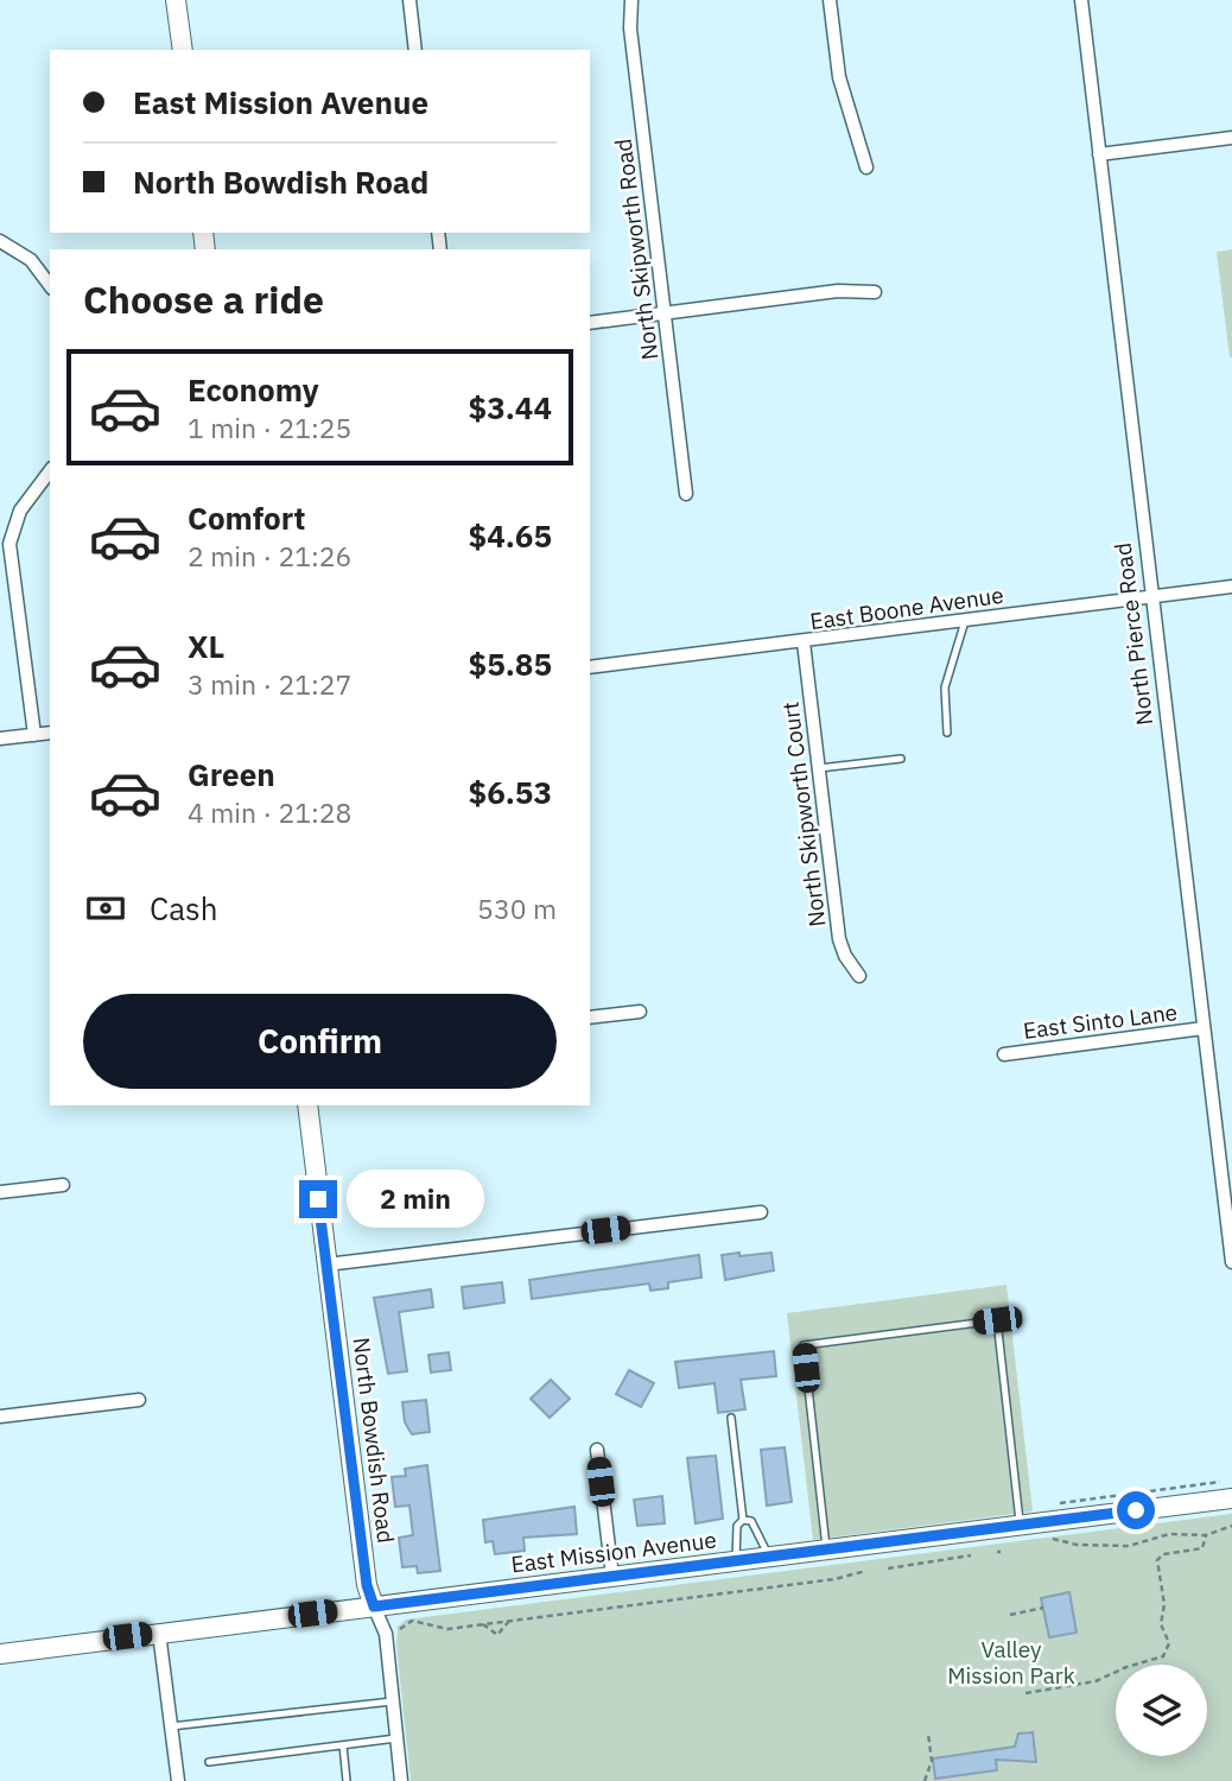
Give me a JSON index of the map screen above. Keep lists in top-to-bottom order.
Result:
{
  "streets": {
    "street": [
      "North Skipworth Road",
      "East Boone Avenue",
      "North Pierce Road",
      "North Skipworth Court",
      "East Sinto Lane",
      "North Bowdish Road",
      "East Mission Avenue"
    ]
  },
  "crossings": [
    ["East Boone Avenue", "North Pierce Road"],
    ["East Boone Avenue", "North Skipworth Court"],
    ["North Pierce Road", "East Sinto Lane"],
    ["North Bowdish Road", "East Mission Avenue"]
  ],
  "parks": ["Valley Mission Park"],
  "page": {
    "banner": ["East Mission Avenue", "North Bowdish Road"],
    "heading": "Choose a ride",
    "list": [
      {
        "name": "Economy",
        "note": "1 min · 21:25",
        "value": "$3.44"
      },
      {
        "name": "Comfort",
        "note": "2 min · 21:26",
        "value": "$4.65"
      },
      {
        "name": "XL",
        "note": "3 min · 21:27",
        "value": "$5.85"
      },
      {
        "name": "Green",
        "note": "4 min · 21:28",
        "value": "$6.53"
      }
    ],
    "pay": ["Cash", "530 m"],
    "buttons": "Confirm",
    "bubble": "2 min"
  }
}
